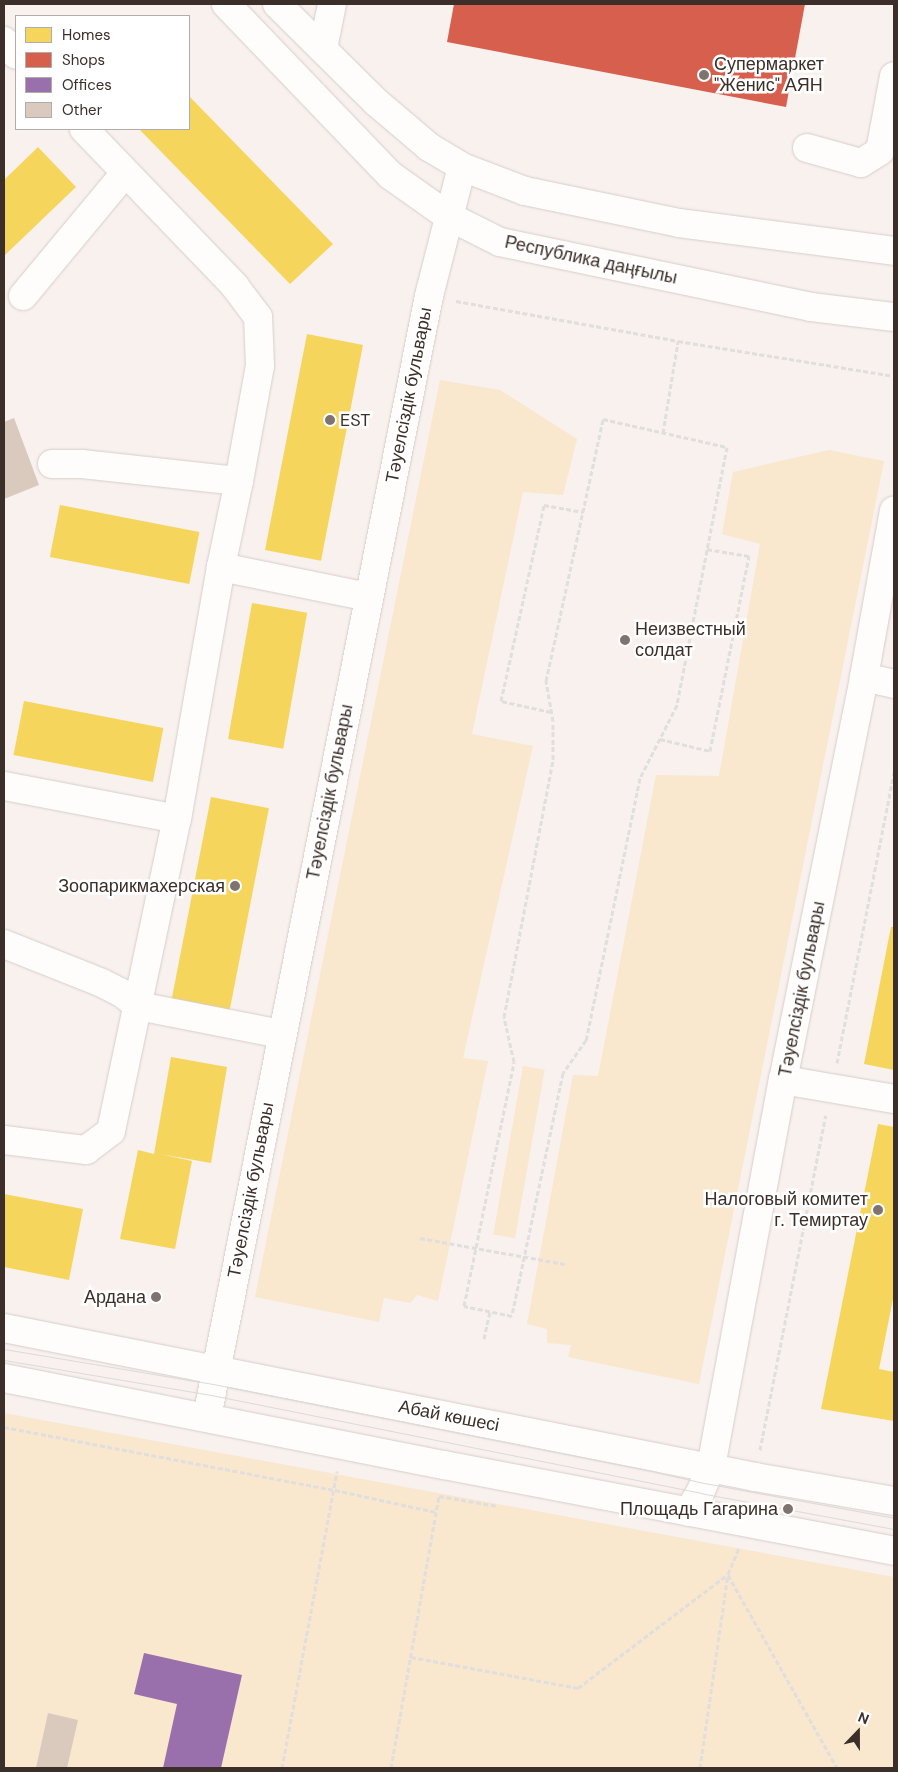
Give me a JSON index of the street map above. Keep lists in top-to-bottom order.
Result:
{
  "streets": {
    "street": ["Республика даңғылы", "Тәуелсіздік бульвары", "Абай көшесі"]
  },
  "crossings": [
    ["Республика даңғылы", "Тәуелсіздік бульвары"],
    ["Тәуелсіздік бульвары", "Абай көшесі"]
  ],
  "places": [
    "Супермаркет \"Женис\" АЯН",
    "EST",
    "Неизвестный солдат",
    "Зоопарикмахерская",
    "Налоговый комитет г. Темиртау",
    "Ардана",
    "Площадь Гагарина"
  ],
  "legend": [
    "Homes",
    "Shops",
    "Offices",
    "Other"
  ],
  "north": "top"
}
